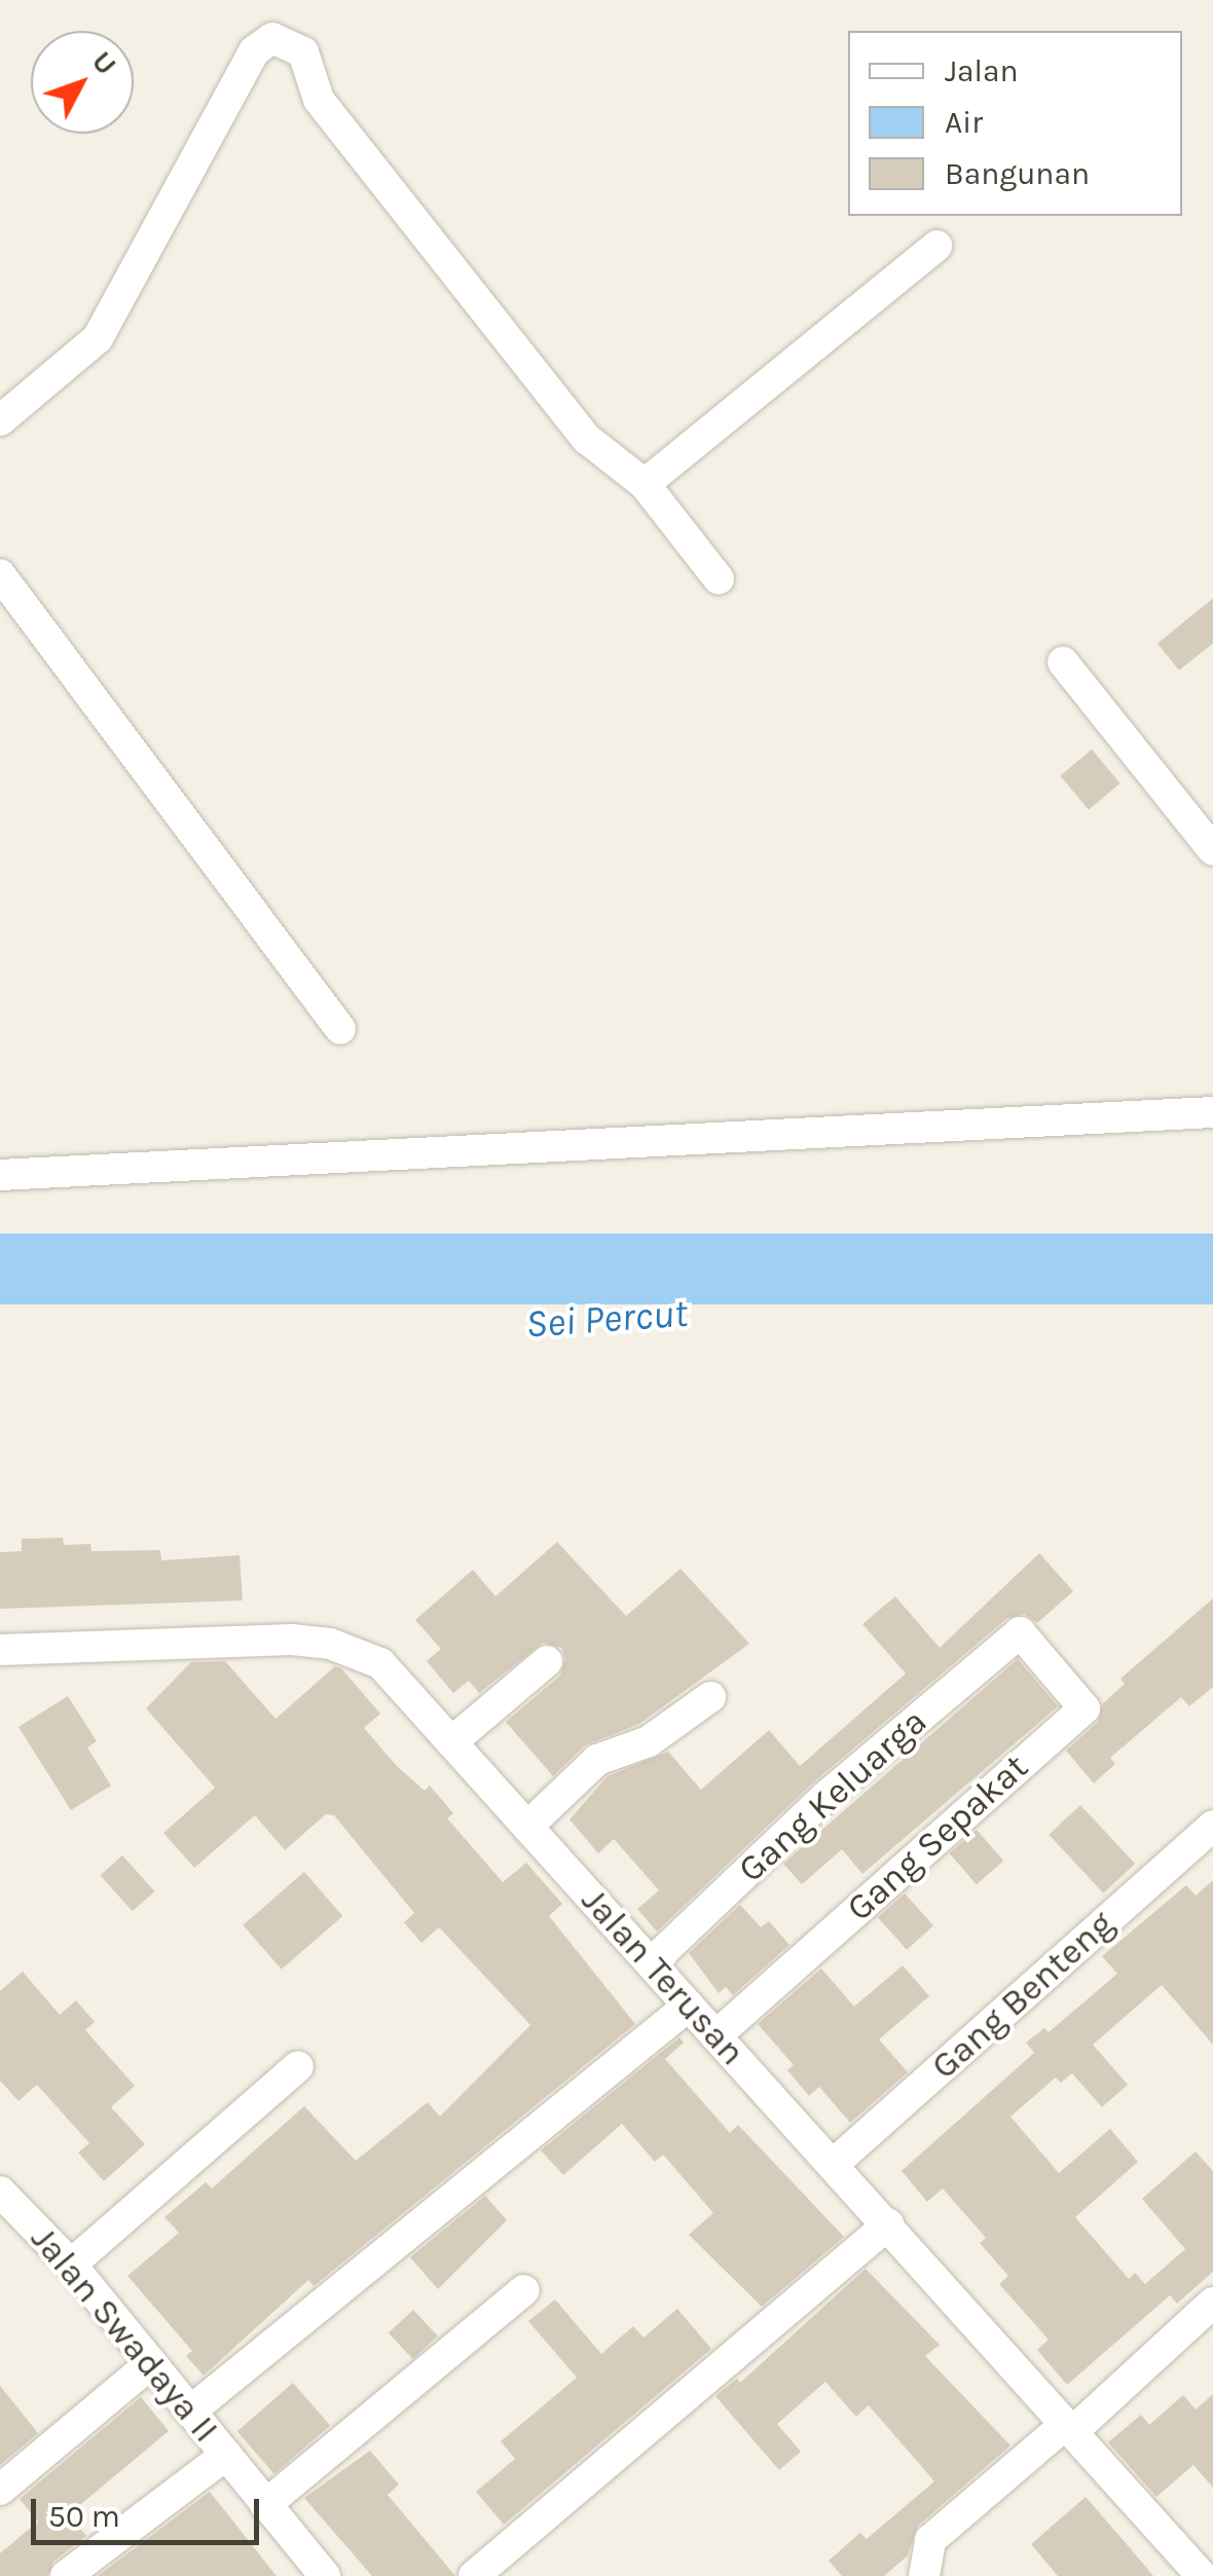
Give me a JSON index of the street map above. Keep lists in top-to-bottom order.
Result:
{
  "streets": {
    "street": [
      "Gang Keluarga",
      "Gang Sepakat",
      "Jalan Terusan",
      "Gang Benteng",
      "Jalan Swadaya II"
    ]
  },
  "crossings": [
    ["Gang Keluarga", "Gang Sepakat"],
    ["Gang Keluarga", "Jalan Terusan"],
    ["Gang Sepakat", "Jalan Terusan"],
    ["Jalan Terusan", "Gang Benteng"]
  ],
  "water": ["Sei Percut"],
  "legend": ["Jalan", "Air", "Bangunan"],
  "scale_bar": "50 m",
  "north": "top right"
}
